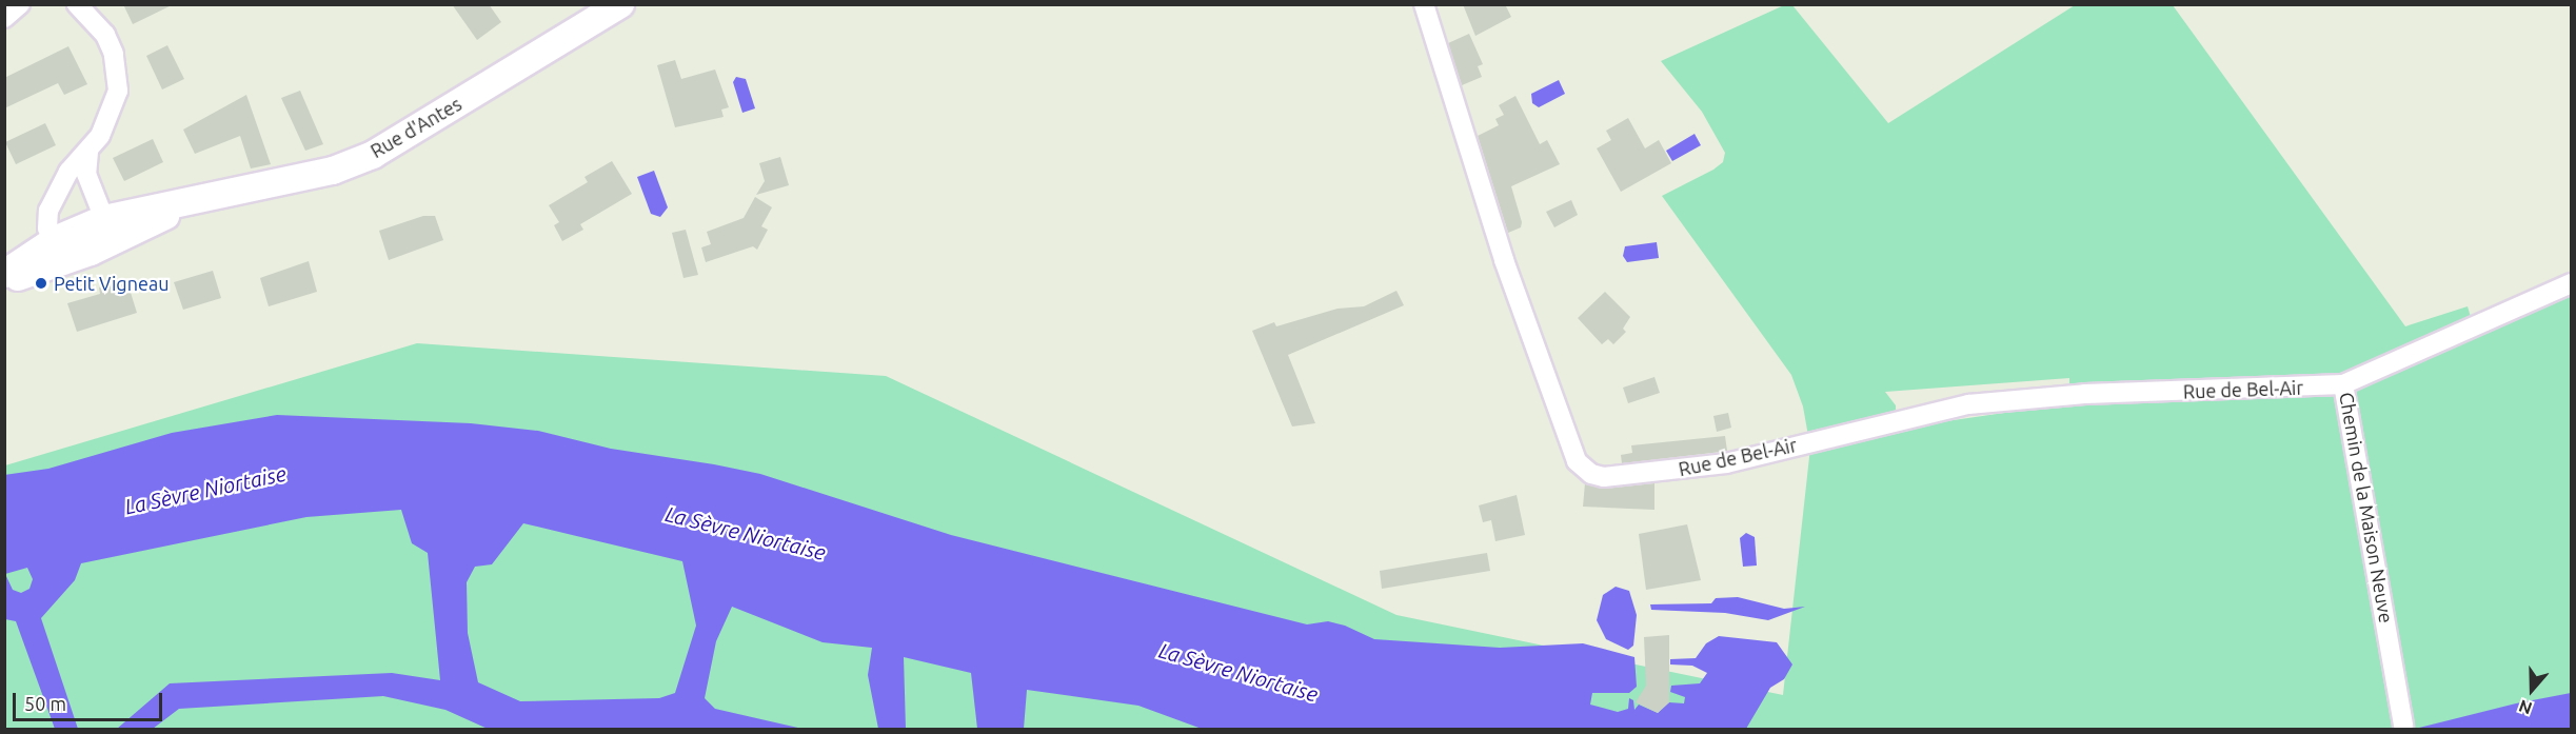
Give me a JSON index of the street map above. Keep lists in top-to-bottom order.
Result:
{
  "streets": {
    "street": ["Rue d'Antes", "Rue de Bel-Air", "Chemin de la Maison Neuve"]
  },
  "crossings": [
    ["Rue de Bel-Air", "Chemin de la Maison Neuve"]
  ],
  "water": ["La Sèvre Niortaise"],
  "places": ["Petit Vigneau"],
  "scale_bar": "50 m",
  "north": "bottom"
}
